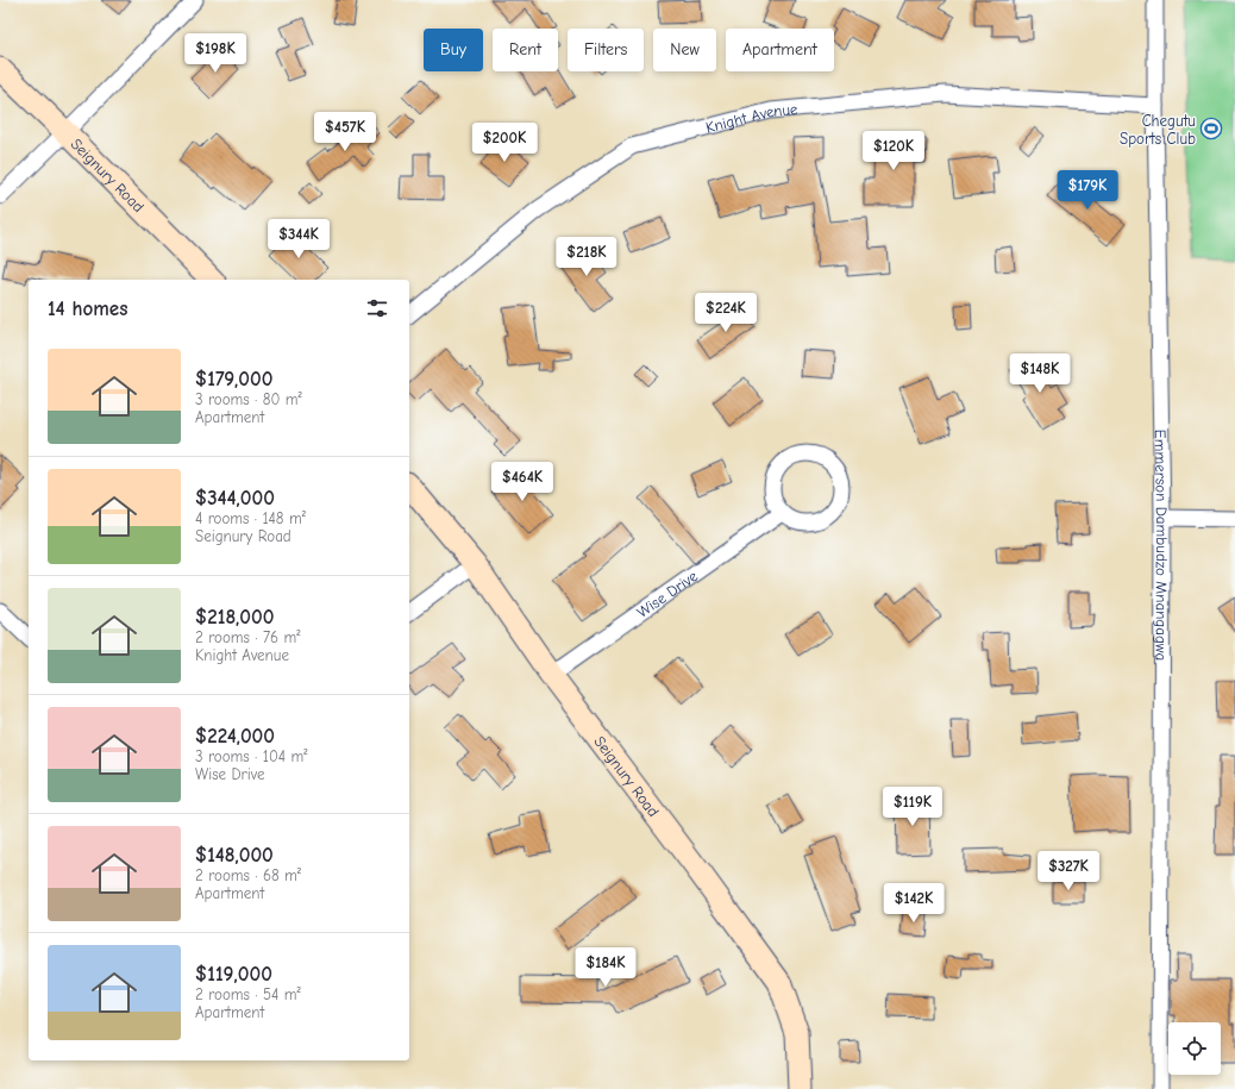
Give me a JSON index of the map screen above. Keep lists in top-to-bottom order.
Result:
{
  "streets": {
    "main road": ["Seignury Road"],
    "street": ["Knight Avenue", "Emmerson Dambudzo Mnangagwa", "Wise Drive"]
  },
  "crossings": [
    ["Knight Avenue", "Emmerson Dambudzo Mnangagwa"],
    ["Seignury Road", "Wise Drive"]
  ],
  "places": {
    "sports": ["Chegutu Sports Club"]
  },
  "page": {
    "chip": [
      "Buy",
      "Rent",
      "Filters",
      "New",
      "Apartment"
    ],
    "price": [
      "$198K",
      "$457K",
      "$200K",
      "$120K",
      "$179K",
      "$344K",
      "$218K",
      "$224K",
      "$148K",
      "$464K",
      "$119K",
      "$327K",
      "$142K",
      "$184K"
    ],
    "heading": "14 homes",
    "list": [
      {
        "name": "$179,000",
        "note": "3 rooms · 80 m² · Apartment"
      },
      {
        "name": "$344,000",
        "note": "4 rooms · 148 m² · Seignury Road"
      },
      {
        "name": "$218,000",
        "note": "2 rooms · 76 m² · Knight Avenue"
      },
      {
        "name": "$224,000",
        "note": "3 rooms · 104 m² · Wise Drive"
      },
      {
        "name": "$148,000",
        "note": "2 rooms · 68 m² · Apartment"
      },
      {
        "name": "$119,000",
        "note": "2 rooms · 54 m² · Apartment"
      }
    ]
  }
}
